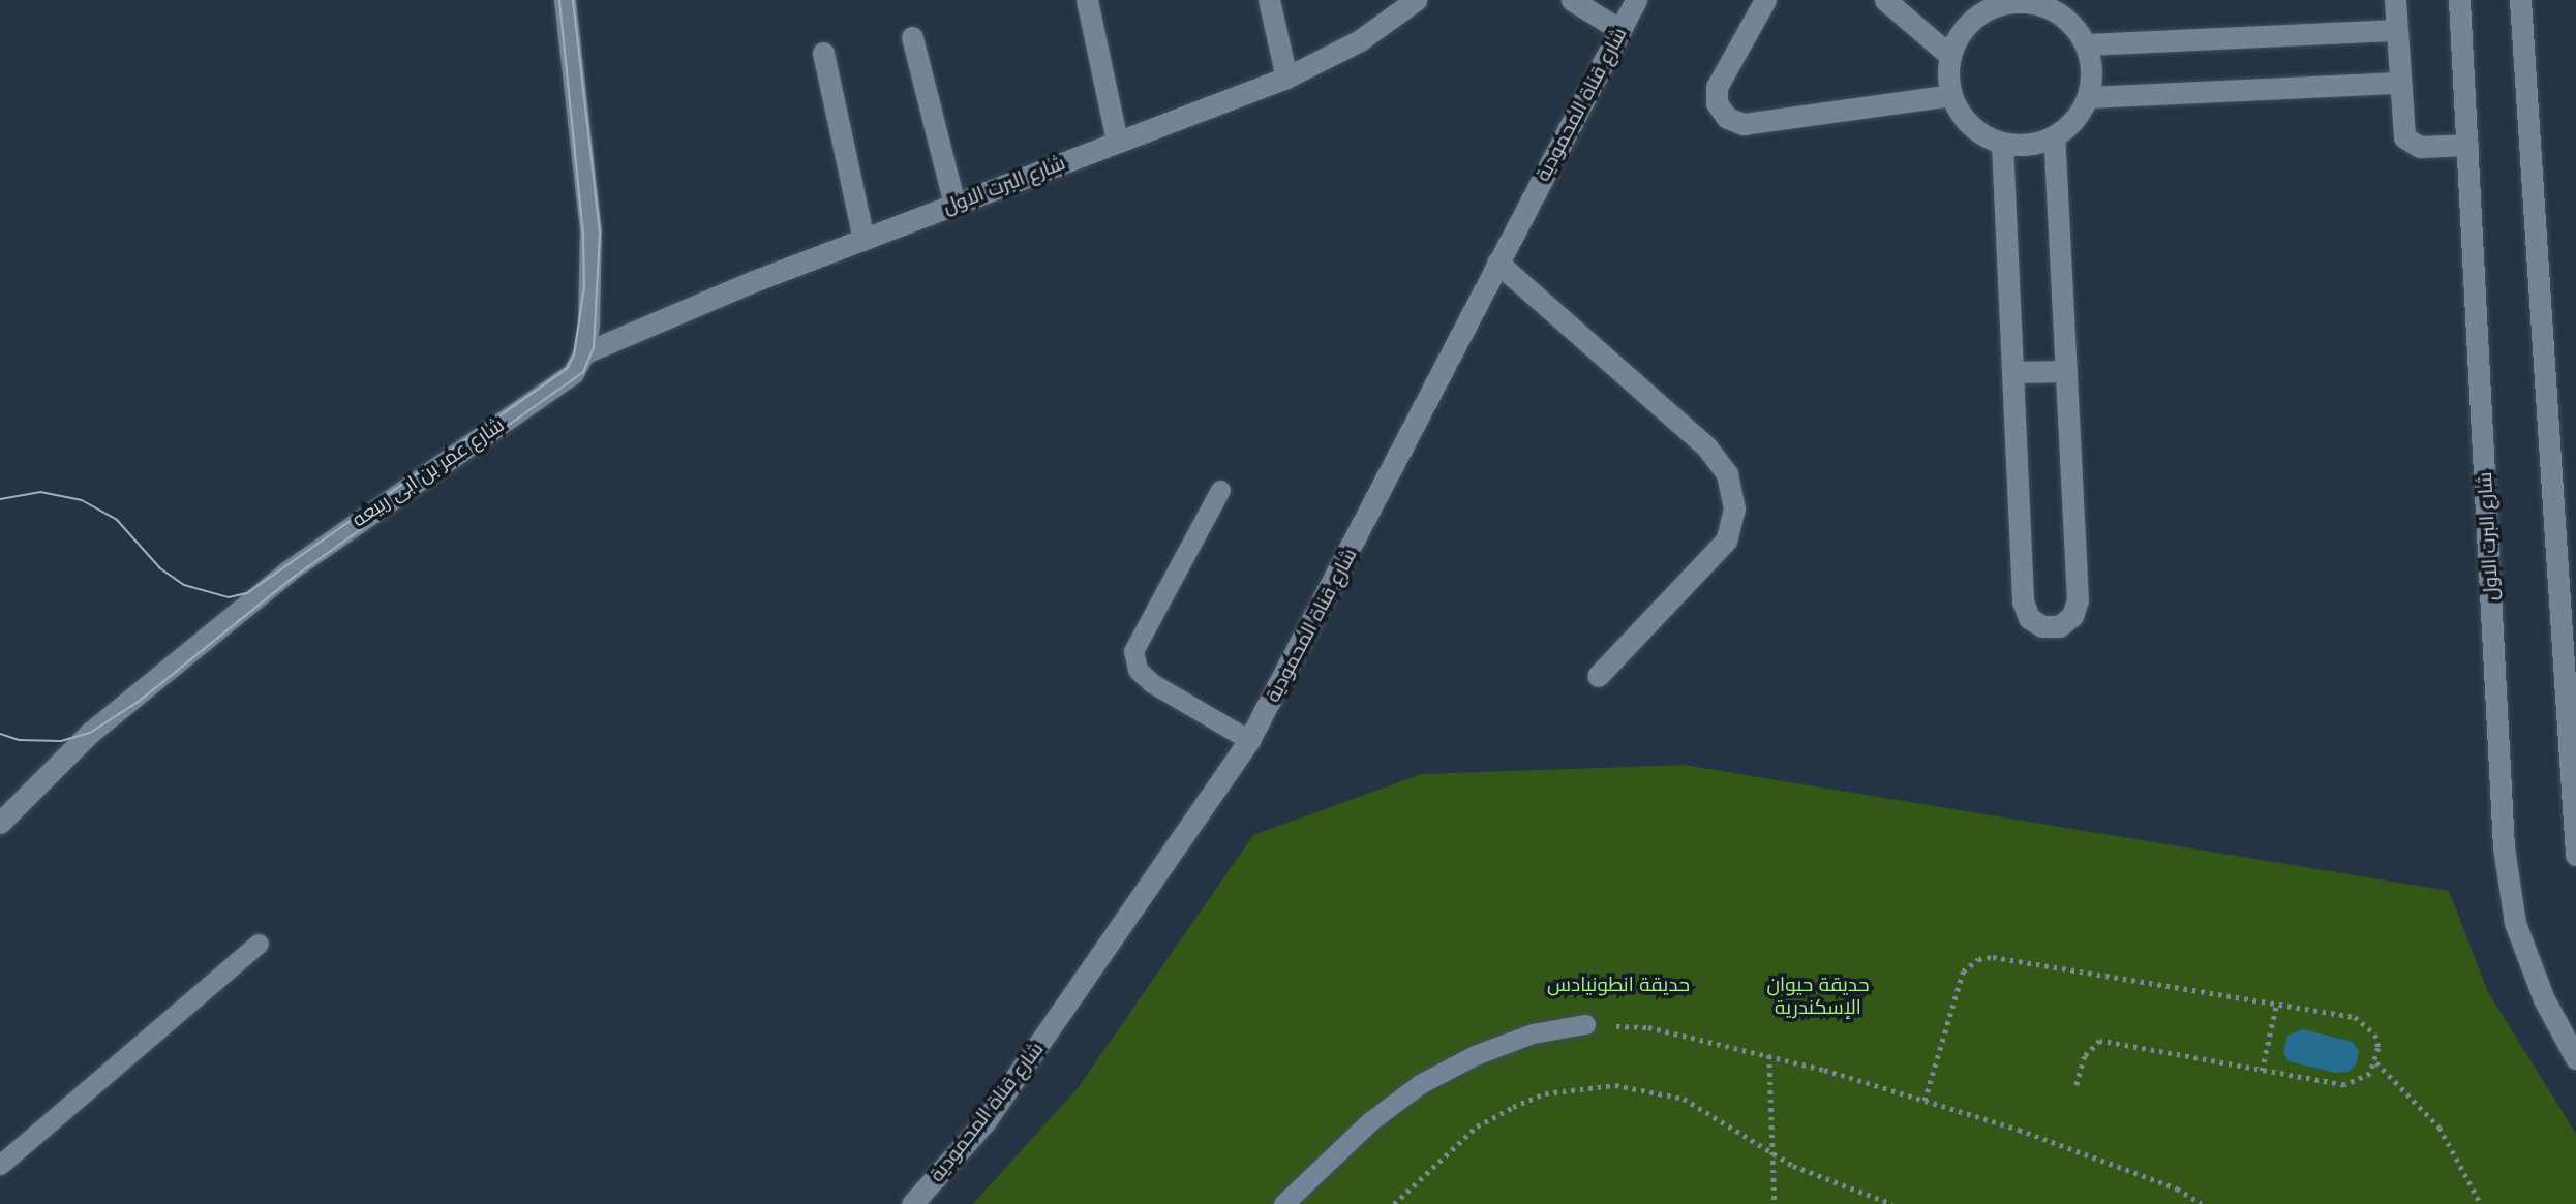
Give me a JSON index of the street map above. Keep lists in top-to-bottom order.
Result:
{
  "streets": {
    "street": ["شارع قناة المحمودية", "شارع البرت الاول", "شارع عمر بن ابى ربيعه"]
  },
  "crossings": [
    ["شارع البرت الاول", "شارع عمر بن ابى ربيعه"]
  ],
  "parks": ["حديقة انطونيادس", "حديقة حيوان الإسكندرية"]
}
